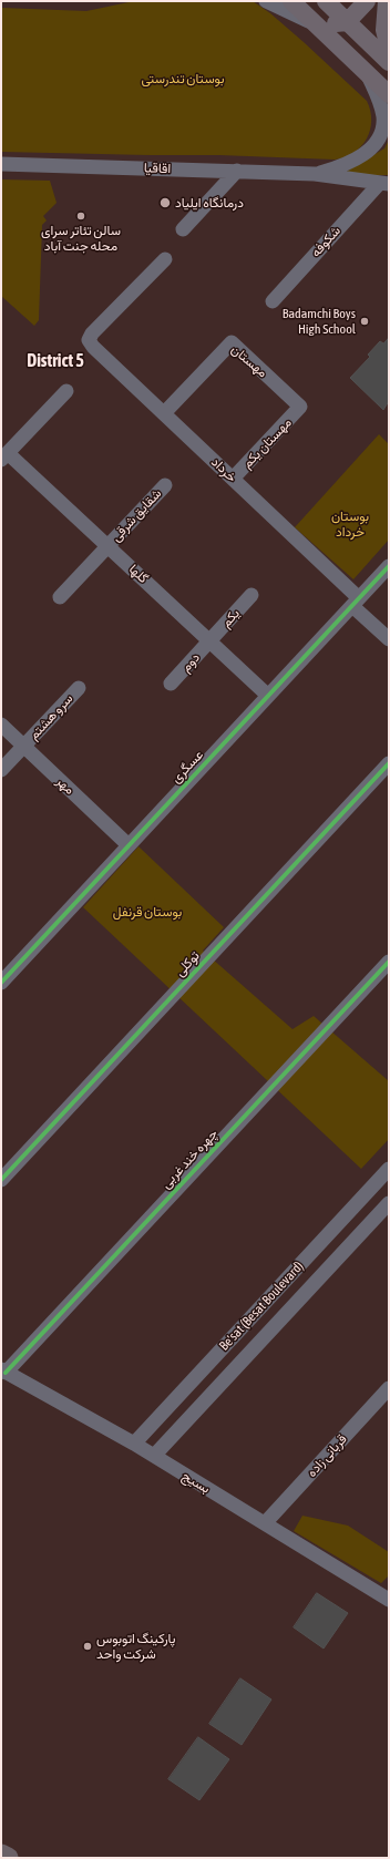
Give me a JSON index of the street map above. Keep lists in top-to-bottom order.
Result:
{
  "streets": {
    "street": [
      "اقاقیا",
      "شکوفه",
      "مهستان",
      "مهستان یکم",
      "خرداد",
      "شقایق شرقی",
      "گلها",
      "یکم",
      "دوم",
      "سرو هشتم",
      "عسگری",
      "مهر",
      "توکلی",
      "چهره خند غربی",
      "Be'sat (Besat Boulevard)",
      "قربانی زاده",
      "بسیج"
    ]
  },
  "crossings": [
    ["مهستان", "مهستان یکم"],
    ["مهستان", "خرداد"],
    ["مهستان یکم", "خرداد"],
    ["خرداد", "عسگری"],
    ["شقایق شرقی", "گلها"],
    ["گلها", "یکم"],
    ["گلها", "دوم"],
    ["گلها", "عسگری"],
    ["یکم", "دوم"],
    ["سرو هشتم", "مهر"],
    ["عسگری", "مهر"],
    ["چهره خند غربی", "بسیج"],
    ["Be'sat (Besat Boulevard)", "بسیج"],
    ["قربانی زاده", "بسیج"]
  ],
  "districts": ["District 5"],
  "parks": ["بوستان تندرستی", "بوستان خرداد", "بوستان قرنفل"],
  "places": [
    "درمانگاه ایلیاد",
    "سالن تئاتر سرای محله جنت آباد",
    "Badamchi Boys High School",
    "پارکینگ اتوبوس شرکت واحد"
  ]
}
